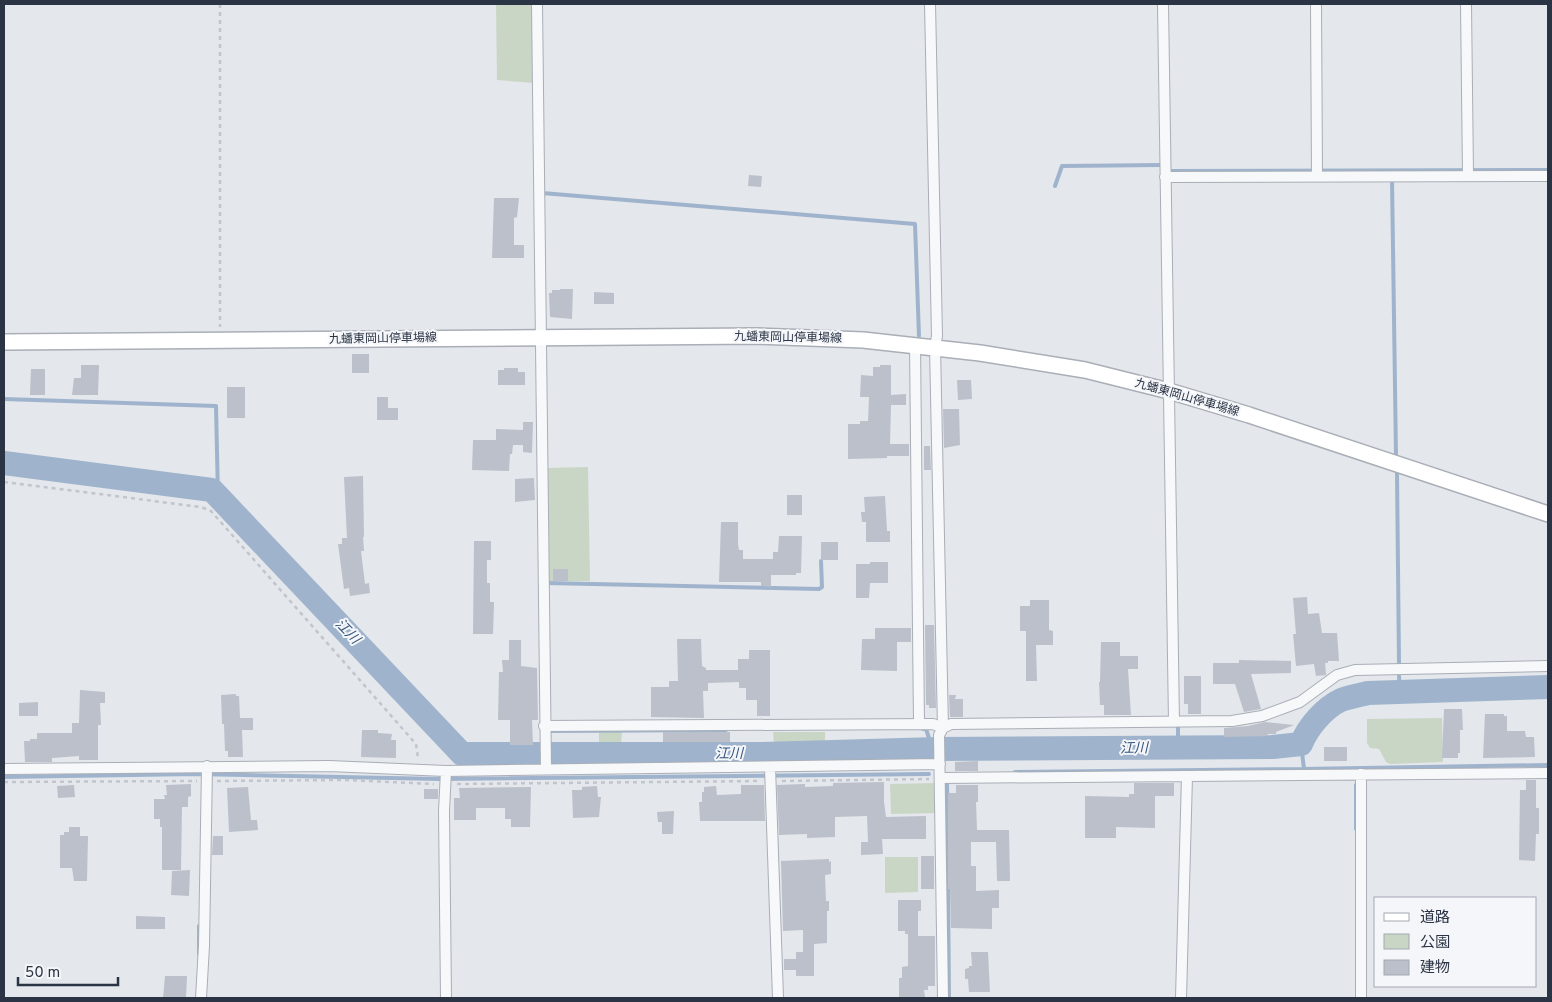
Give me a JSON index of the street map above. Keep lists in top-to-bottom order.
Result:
{
  "streets": {
    "main road": ["九蟠東岡山停車場線"]
  },
  "water": ["江川"],
  "legend": ["道路", "公園", "建物"],
  "scale_bar": "50 m"
}
